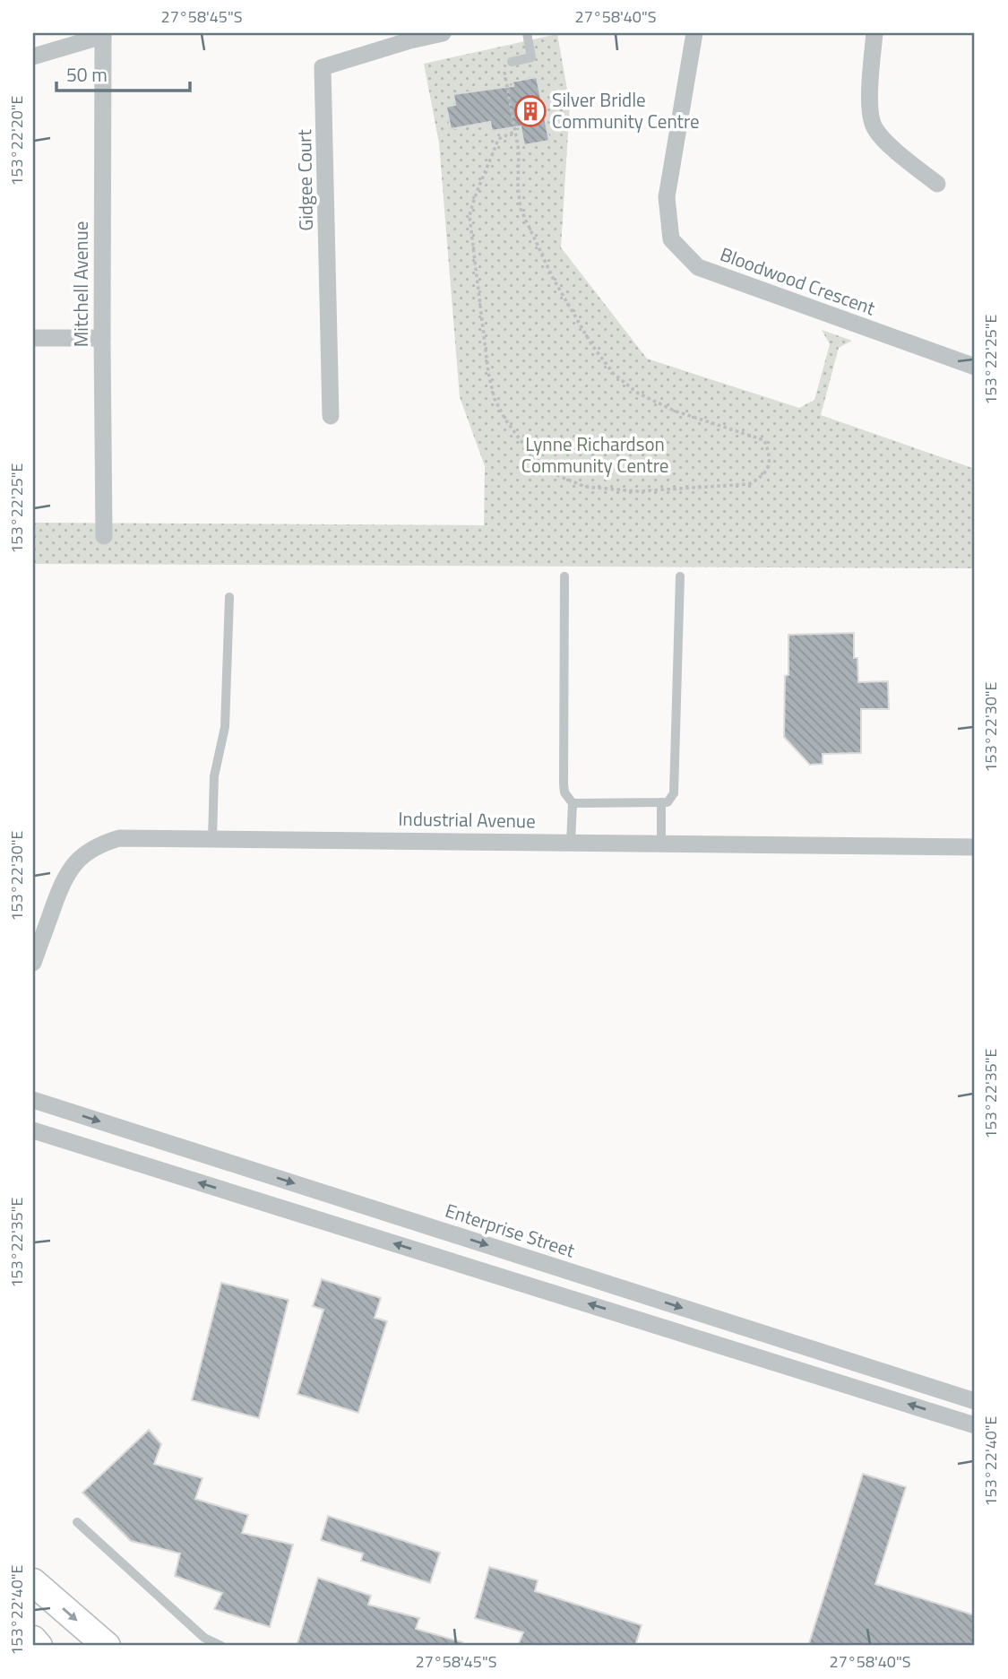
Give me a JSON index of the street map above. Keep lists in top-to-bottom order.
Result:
{
  "streets": {
    "street": [
      "Gidgee Court",
      "Bloodwood Crescent",
      "Mitchell Avenue",
      "Industrial Avenue",
      "Enterprise Street"
    ]
  },
  "parks": ["Lynne Richardson Community Centre"],
  "places": {
    "building": ["Silver Bridle Community Centre"]
  },
  "scale_bar": "50 m",
  "coordinates": [
    "27°58'45\"S",
    "27°58'40\"S",
    "153°22'20\"E",
    "153°22'25\"E",
    "153°22'30\"E",
    "153°22'35\"E",
    "153°22'40\"E"
  ]
}
